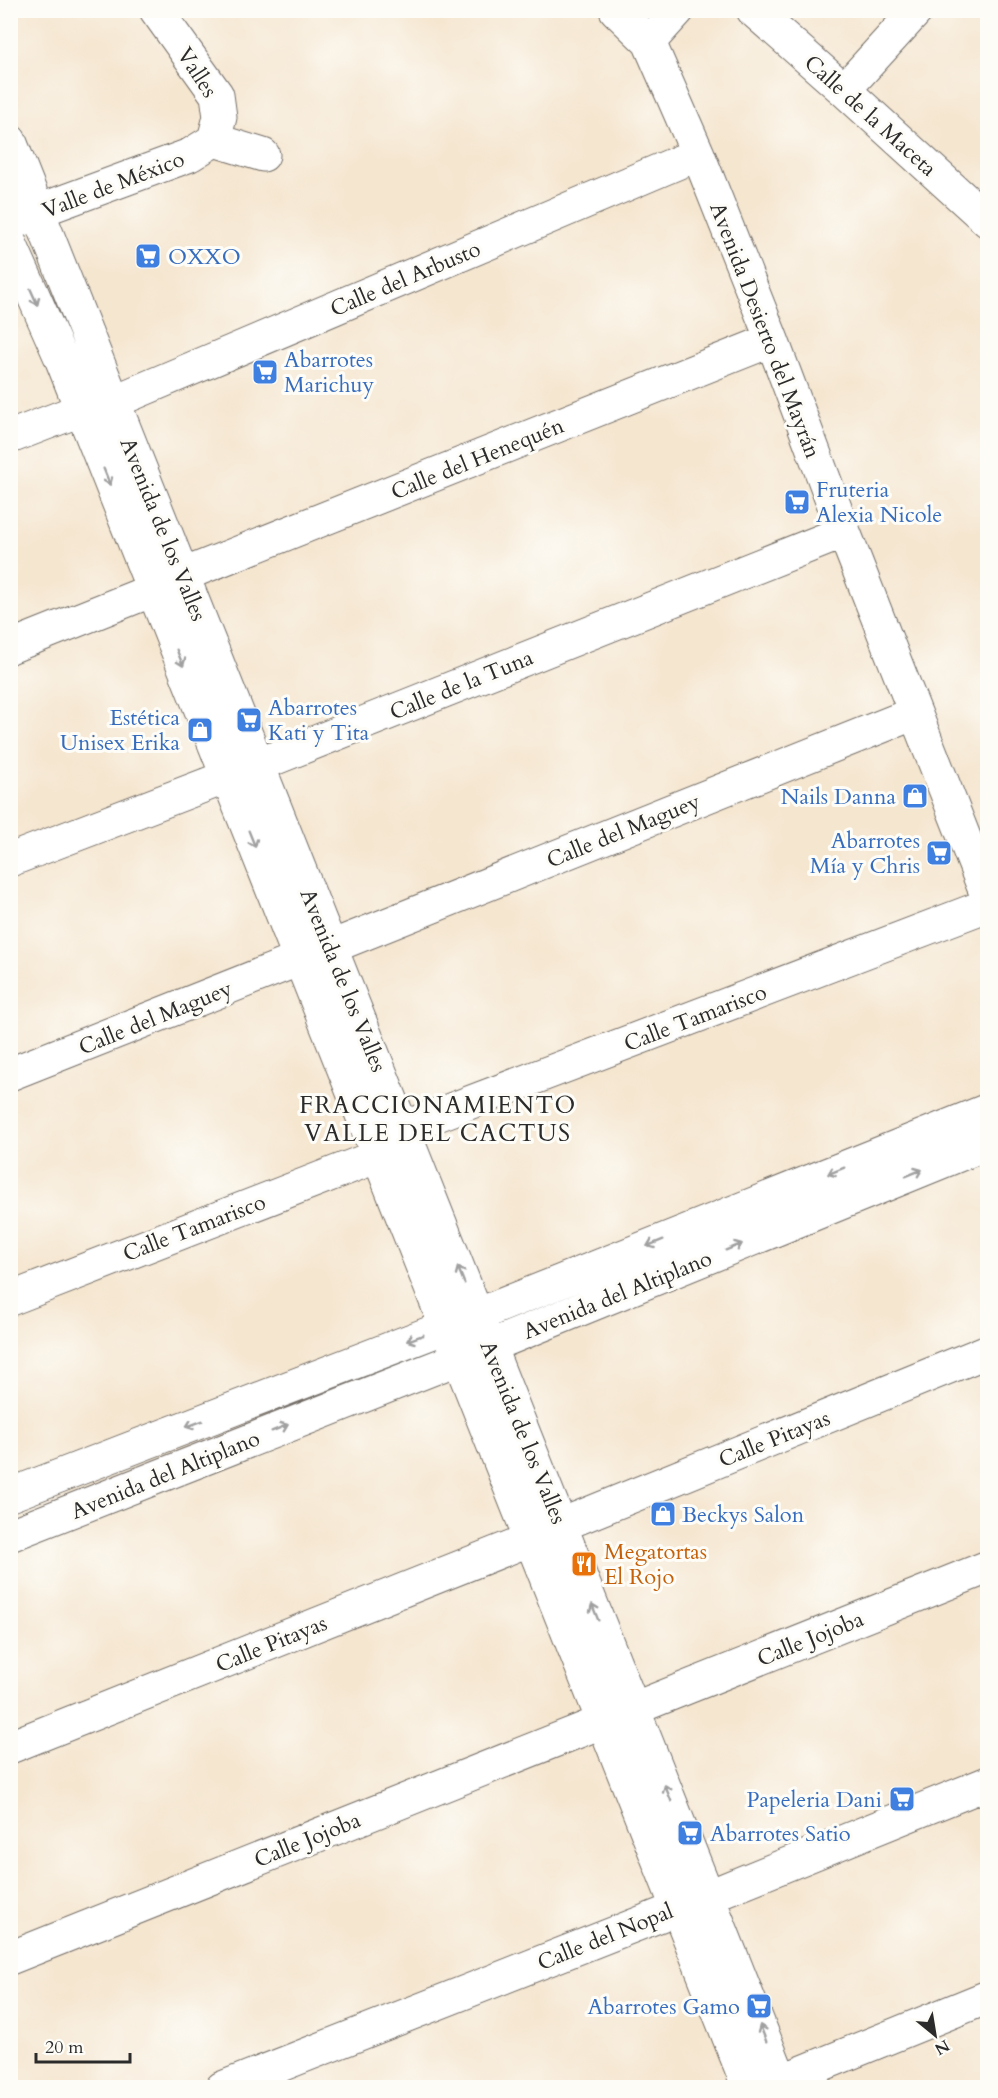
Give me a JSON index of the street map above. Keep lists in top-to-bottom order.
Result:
{
  "streets": {
    "street": [
      "Valles",
      "Calle de la Maceta",
      "Valle de México",
      "Calle del Arbusto",
      "Avenida Desierto del Mayrán",
      "Calle del Henequén",
      "Avenida de los Valles",
      "Calle de la Tuna",
      "Calle del Maguey",
      "Calle Tamarisco",
      "Avenida del Altiplano",
      "Calle Pitayas",
      "Calle Jojoba",
      "Calle del Nopal"
    ]
  },
  "crossings": [
    ["Valles", "Valle de México"],
    ["Valle de México", "Avenida de los Valles"],
    ["Calle del Arbusto", "Avenida Desierto del Mayrán"],
    ["Calle del Arbusto", "Avenida de los Valles"],
    ["Avenida Desierto del Mayrán", "Calle del Henequén"],
    ["Avenida Desierto del Mayrán", "Calle de la Tuna"],
    ["Avenida Desierto del Mayrán", "Calle del Maguey"],
    ["Calle del Henequén", "Avenida de los Valles"],
    ["Avenida de los Valles", "Calle de la Tuna"],
    ["Avenida de los Valles", "Calle del Maguey"],
    ["Avenida de los Valles", "Calle Tamarisco"],
    ["Avenida de los Valles", "Avenida del Altiplano"],
    ["Avenida de los Valles", "Calle Pitayas"],
    ["Avenida de los Valles", "Calle Jojoba"],
    ["Avenida de los Valles", "Calle del Nopal"]
  ],
  "districts": ["FRACCIONAMIENTO VALLE DEL CACTUS"],
  "places": {
    "supermarket": [
      "OXXO",
      "Abarrotes Marichuy",
      "Fruteria Alexia Nicole",
      "Abarrotes Kati y Tita",
      "Abarrotes Mía y Chris",
      "Papeleria Dani",
      "Abarrotes Satio",
      "Abarrotes Gamo"
    ],
    "shop": ["Estética Unisex Erika", "Nails Danna", "Beckys Salon"],
    "restaurant": ["Megatortas El Rojo"]
  },
  "scale_bar": "20 m",
  "north": "bottom right"
}
